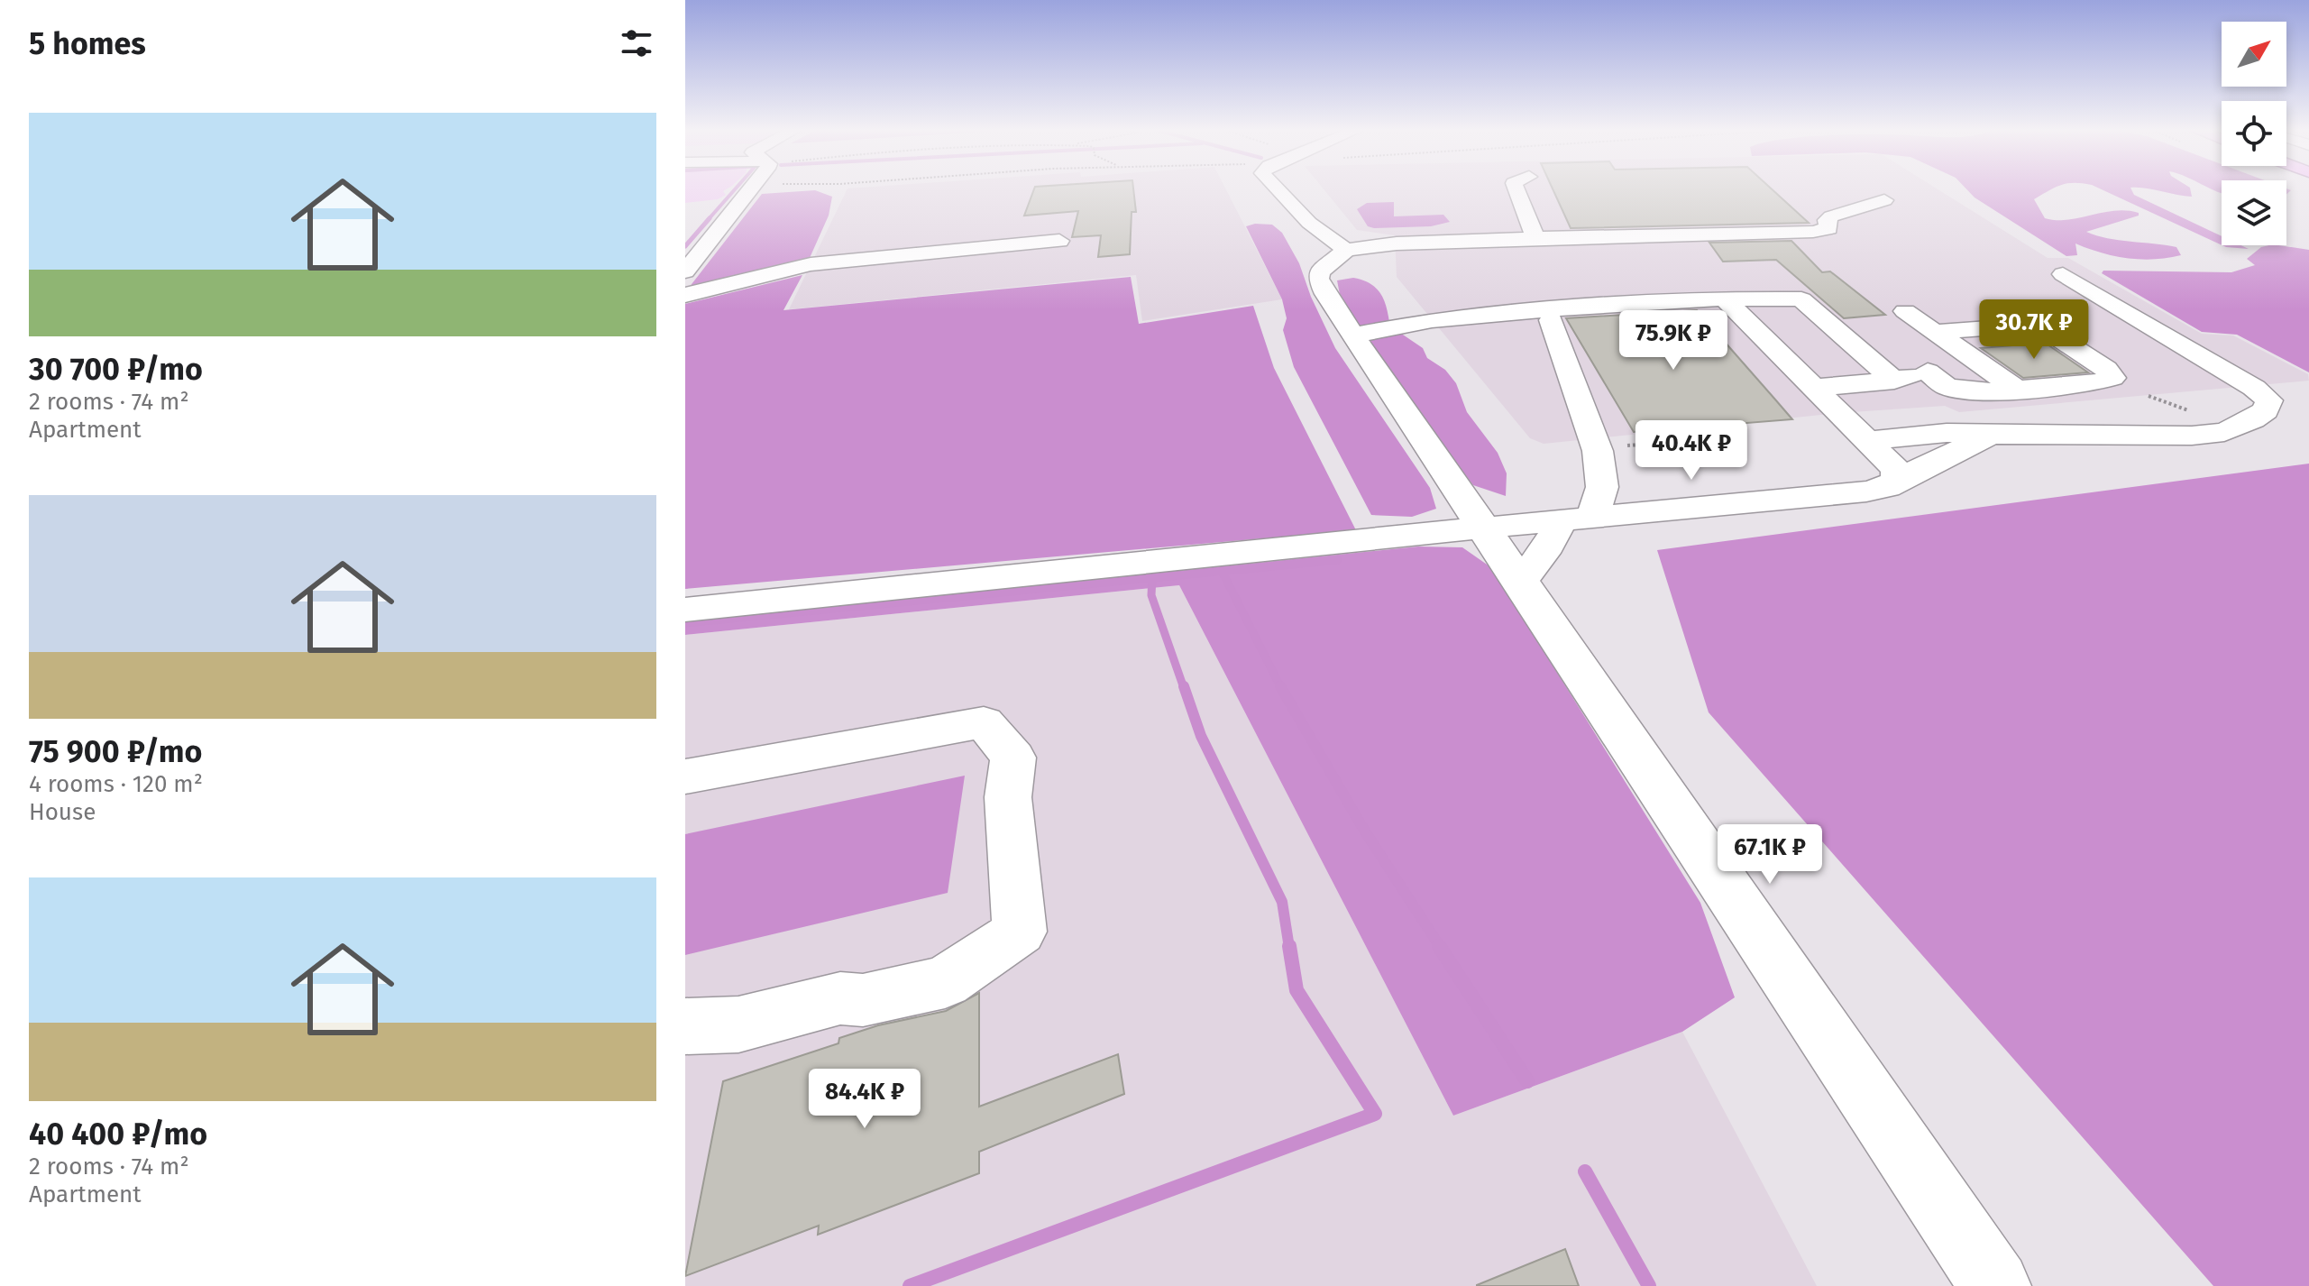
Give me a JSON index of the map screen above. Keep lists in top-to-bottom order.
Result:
{
  "north": "top right",
  "page": {
    "heading": "5 homes",
    "list": [
      {
        "name": "30 700 ₽/mo",
        "note": "2 rooms · 74 m² · Apartment"
      },
      {
        "name": "75 900 ₽/mo",
        "note": "4 rooms · 120 m² · House"
      },
      {
        "name": "40 400 ₽/mo",
        "note": "2 rooms · 74 m² · Apartment"
      }
    ],
    "price": [
      "30.7K ₽",
      "75.9K ₽",
      "40.4K ₽",
      "67.1K ₽",
      "84.4K ₽"
    ]
  }
}
